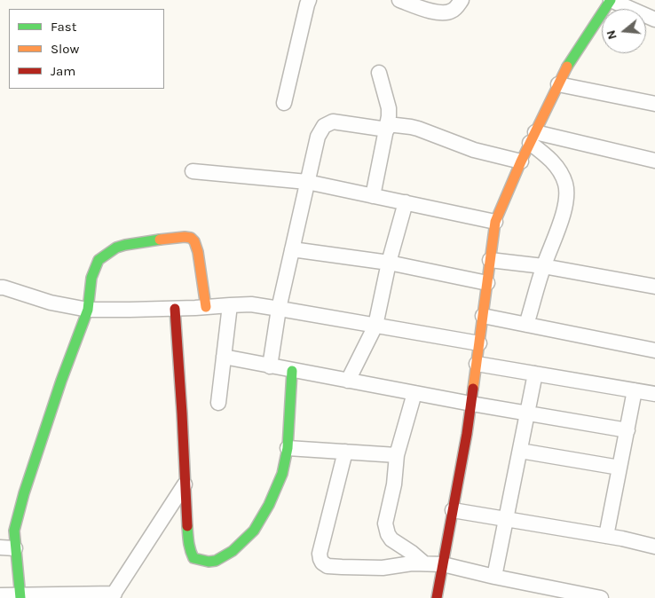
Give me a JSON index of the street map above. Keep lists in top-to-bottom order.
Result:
{
  "legend": ["Fast", "Slow", "Jam"],
  "north": "left"
}
